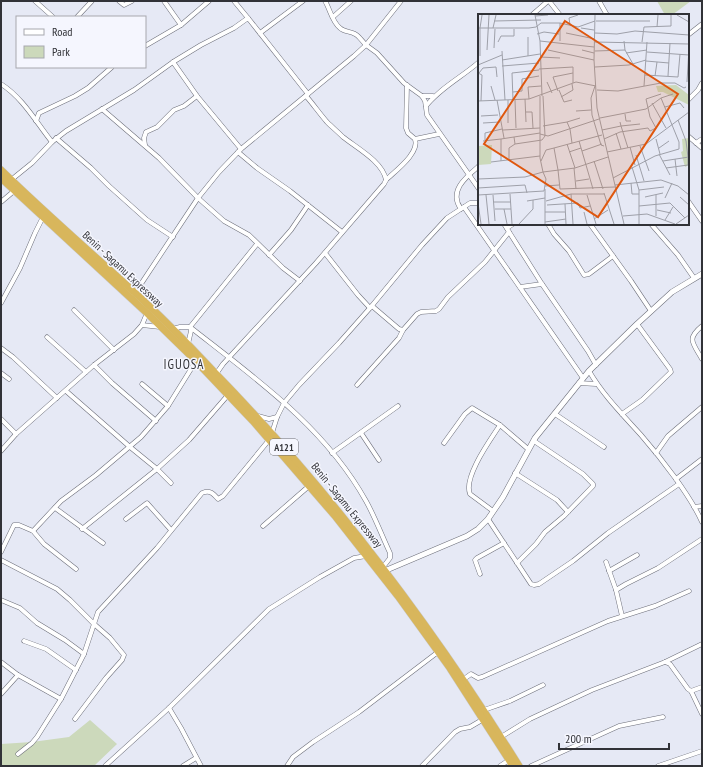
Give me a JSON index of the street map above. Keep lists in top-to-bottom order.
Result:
{
  "streets": {
    "highway": ["Benin - Sagamu Expressway", "A121"]
  },
  "crossings": [
    ["Benin - Sagamu Expressway", "A121"]
  ],
  "districts": ["IGUOSA"],
  "legend": ["Road", "Park"],
  "scale_bar": "200 m"
}
